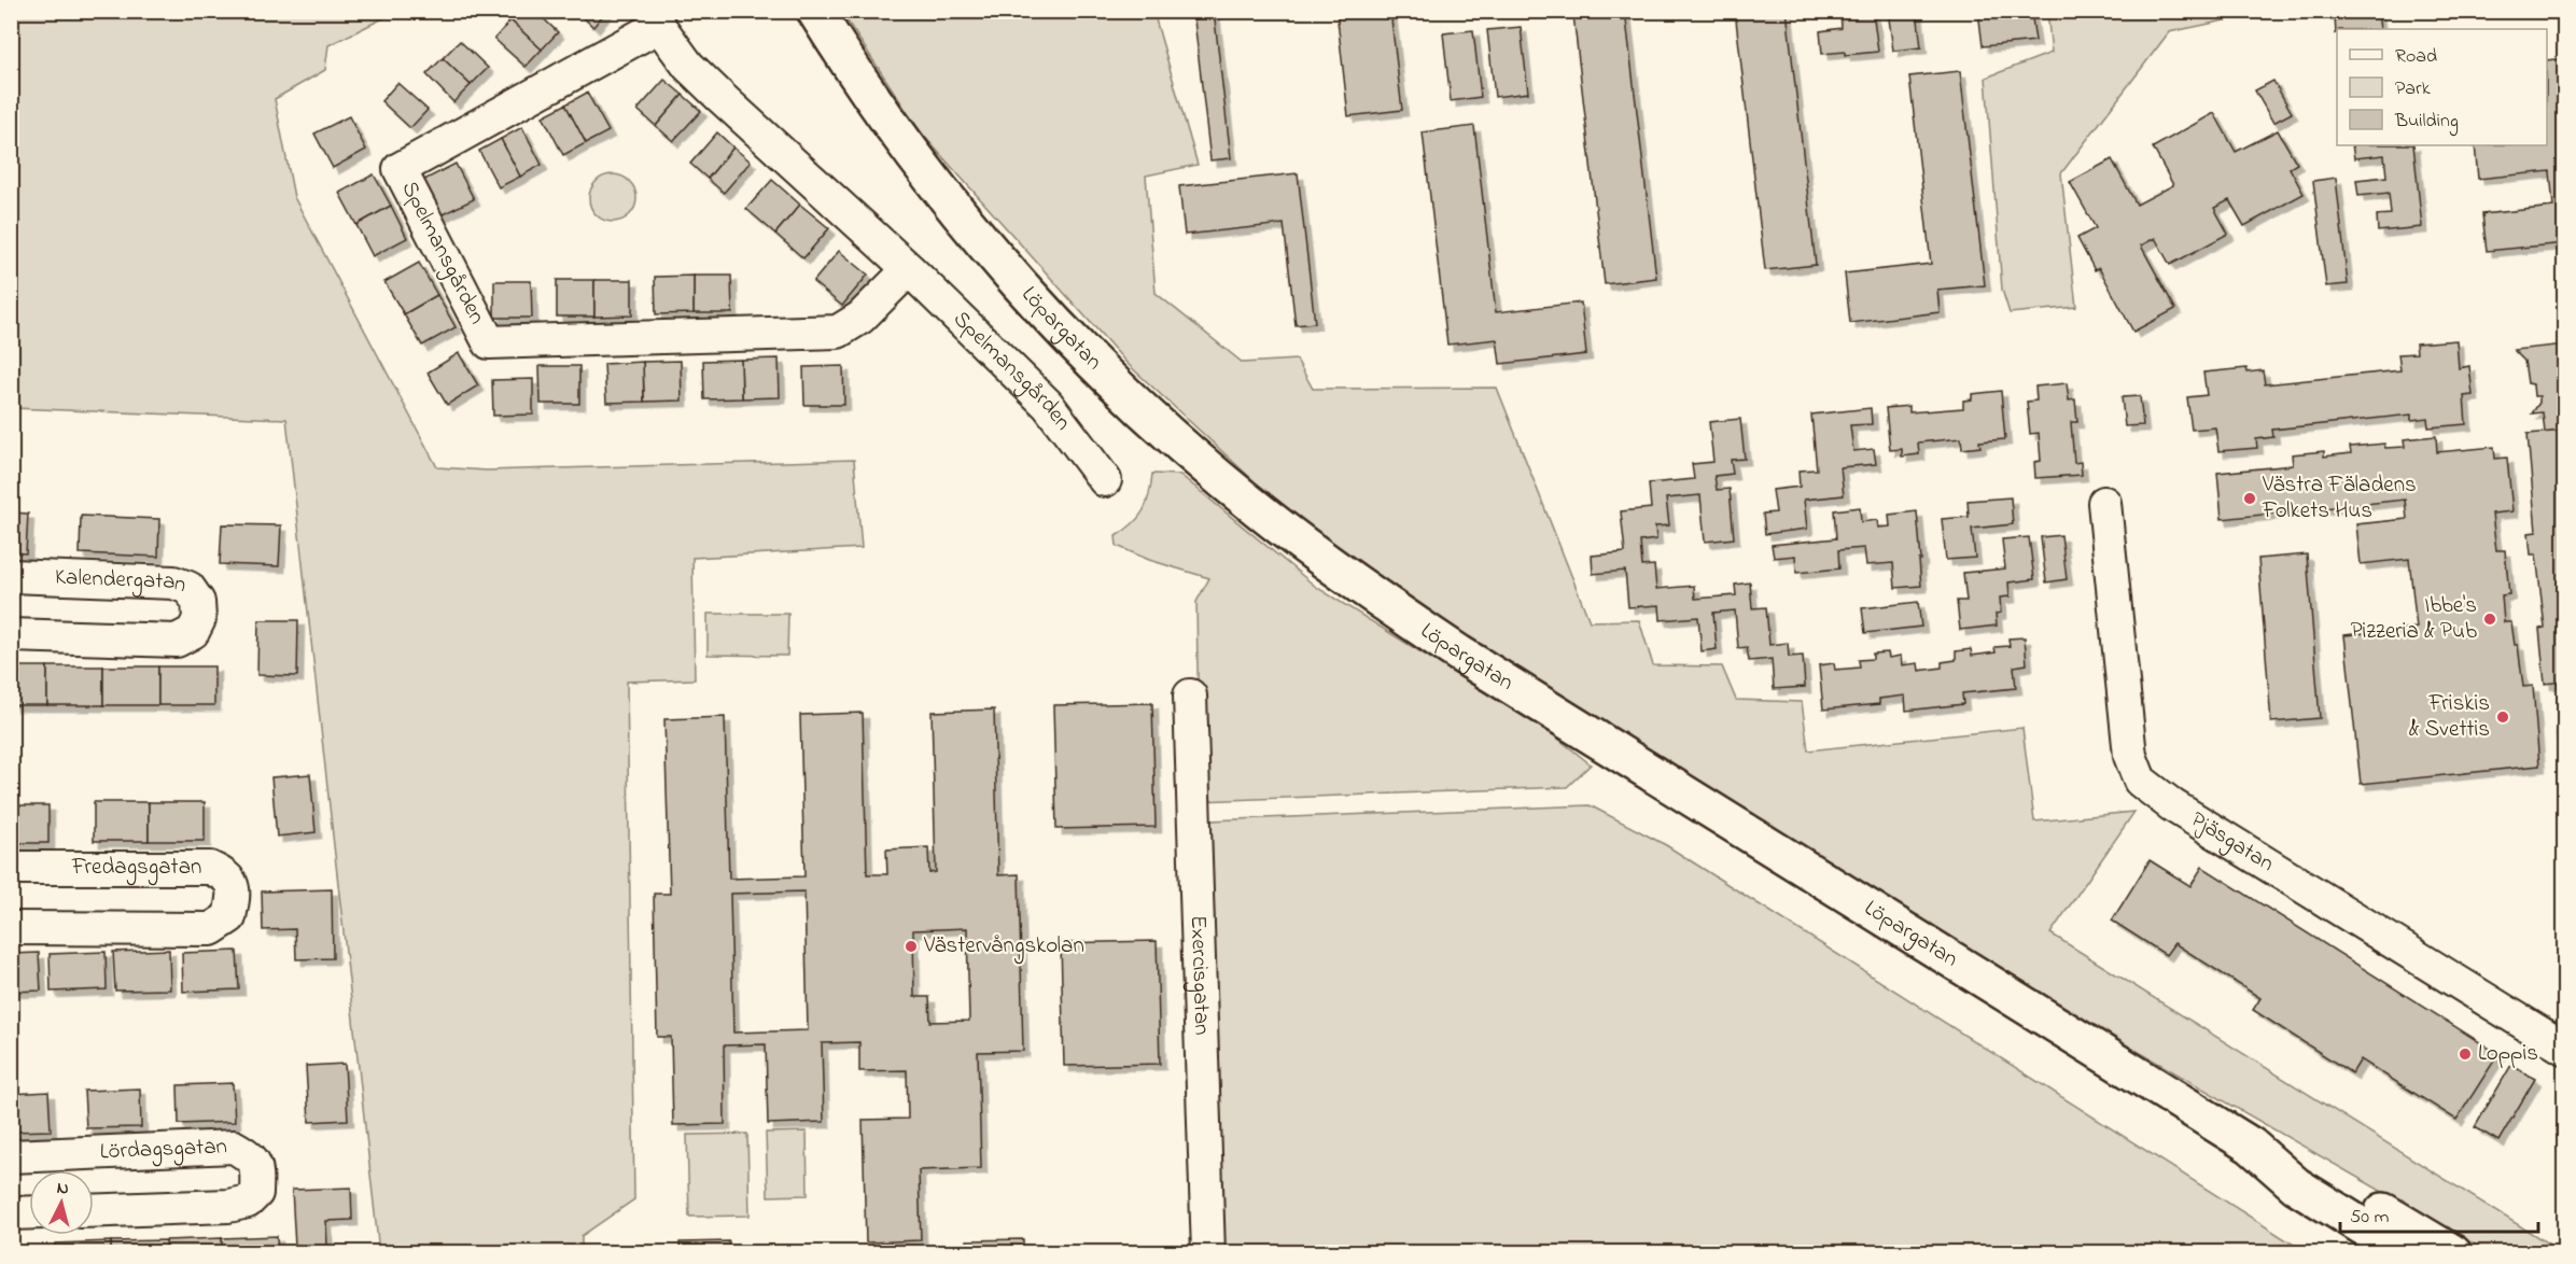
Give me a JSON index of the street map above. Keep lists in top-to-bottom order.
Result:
{
  "streets": {
    "street": [
      "Spelmansgården",
      "Löpargatan",
      "Kalendergatan",
      "Pjäsgatan",
      "Fredagsgatan",
      "Exercisgatan",
      "Lördagsgatan"
    ]
  },
  "places": [
    "Västra Fäladens Folkets Hus",
    "Ibbe's Pizzeria & Pub",
    "Friskis & Svettis",
    "Västervångskolan",
    "Loppis"
  ],
  "legend": ["Road", "Park", "Building"],
  "scale_bar": "50 m",
  "north": "top"
}
